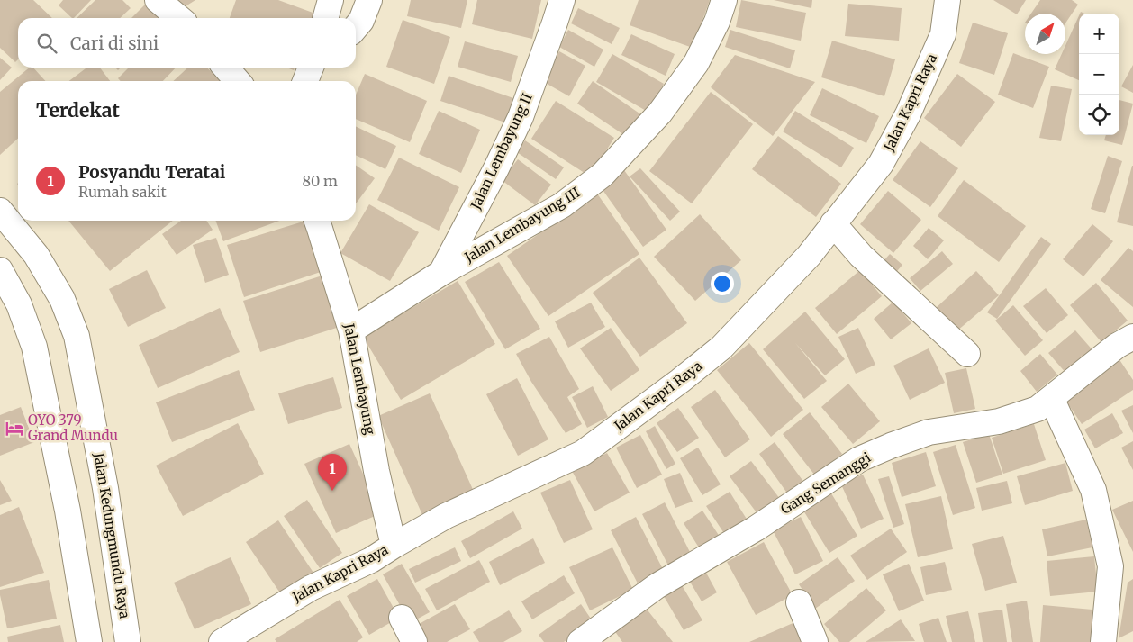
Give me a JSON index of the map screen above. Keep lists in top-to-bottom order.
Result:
{
  "streets": {
    "street": [
      "Jalan Kapri Raya",
      "Jalan Lembayung II",
      "Jalan Lembayung III",
      "Jalan Lembayung",
      "Gang Semanggi",
      "Jalan Kedungmundu Raya"
    ]
  },
  "crossings": [
    ["Jalan Kapri Raya", "Jalan Lembayung"],
    ["Jalan Lembayung II", "Jalan Lembayung III"],
    ["Jalan Lembayung III", "Jalan Lembayung"]
  ],
  "places": {
    "hotel": ["OYO 379 Grand Mundu"]
  },
  "north": "top right",
  "page": {
    "map_buttons": ["+", "−"],
    "search": "Cari di sini",
    "heading": "Terdekat",
    "list": [
      {
        "mark": "1",
        "name": "Posyandu Teratai",
        "note": "Rumah sakit",
        "value": "80 m"
      }
    ],
    "pins": "1"
  }
}
